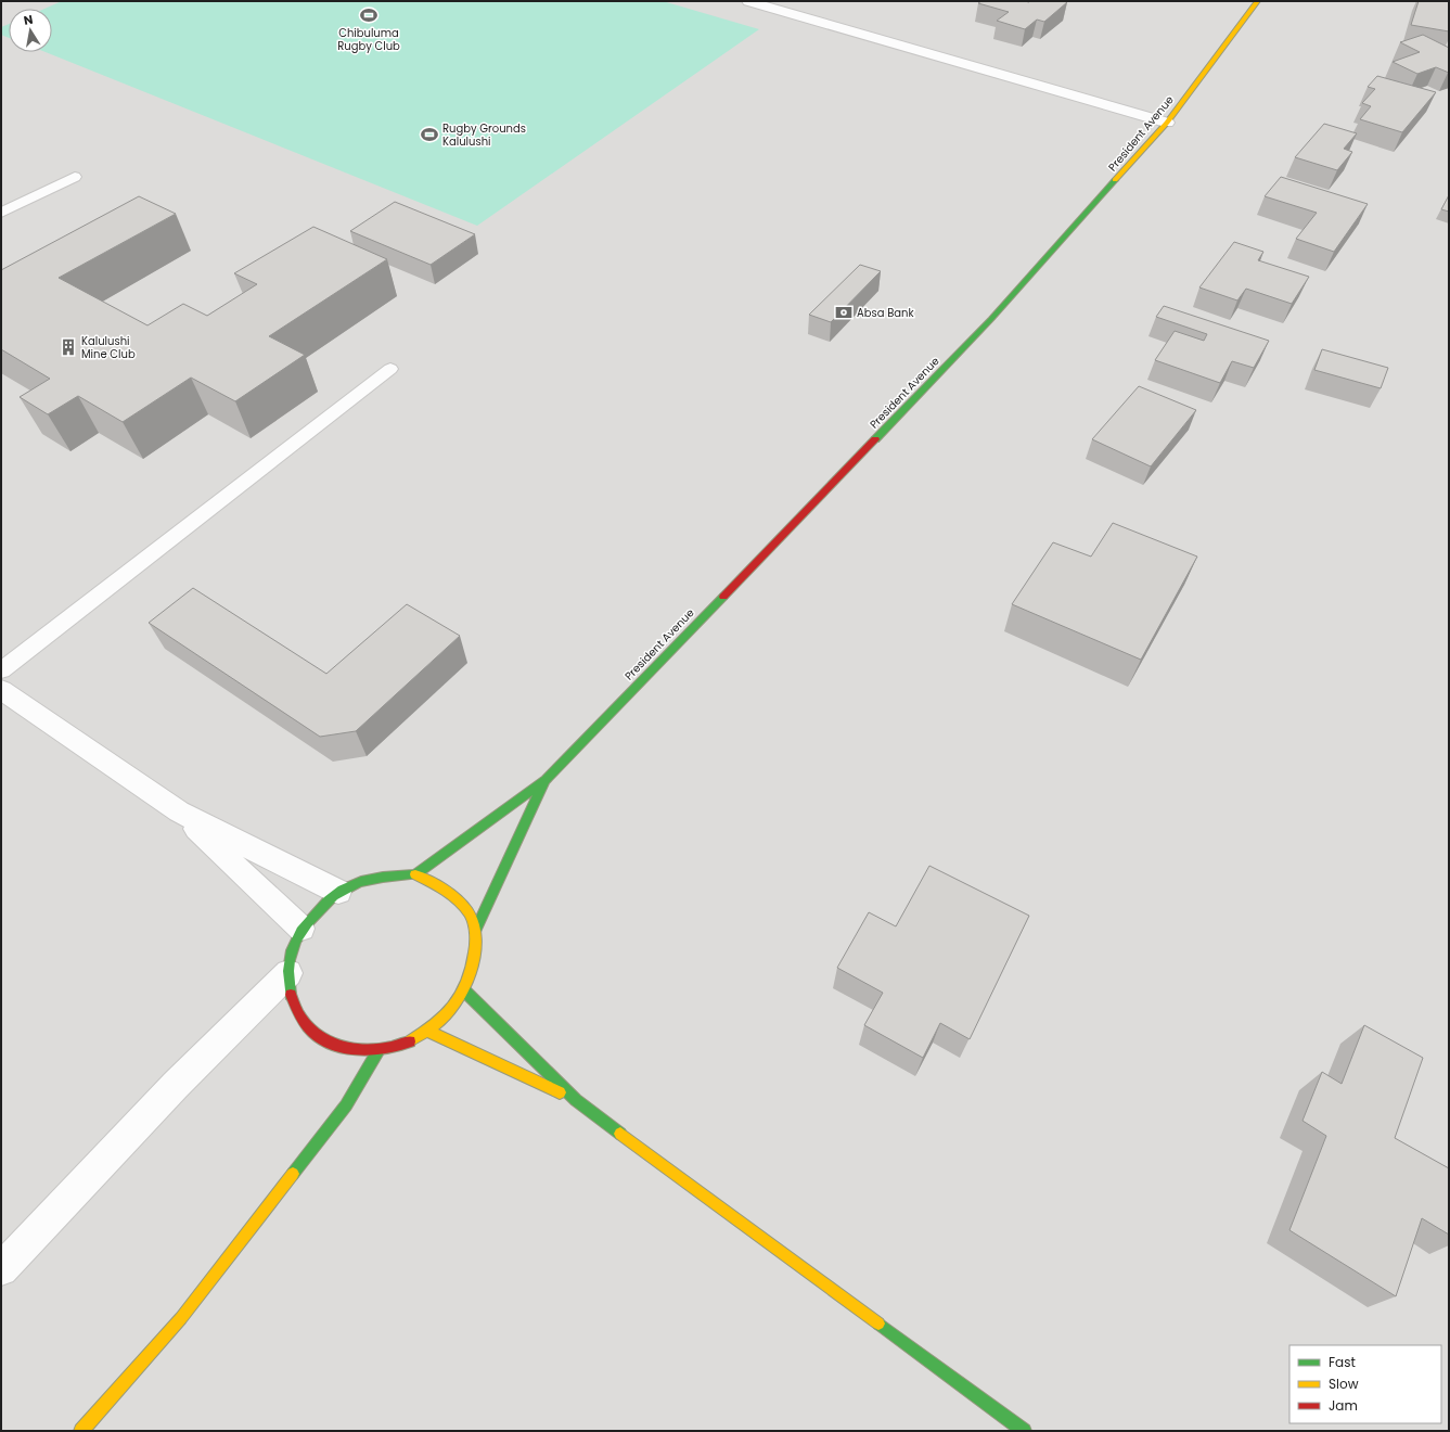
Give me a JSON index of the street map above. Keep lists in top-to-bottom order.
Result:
{
  "streets": {
    "street": ["President Avenue"]
  },
  "places": {
    "sports": ["Chibuluma Rugby Club", "Rugby Grounds Kalulushi"],
    "bank": ["Absa Bank"],
    "building": ["Kalulushi Mine Club"]
  },
  "legend": ["Fast", "Slow", "Jam"],
  "north": "top"
}
